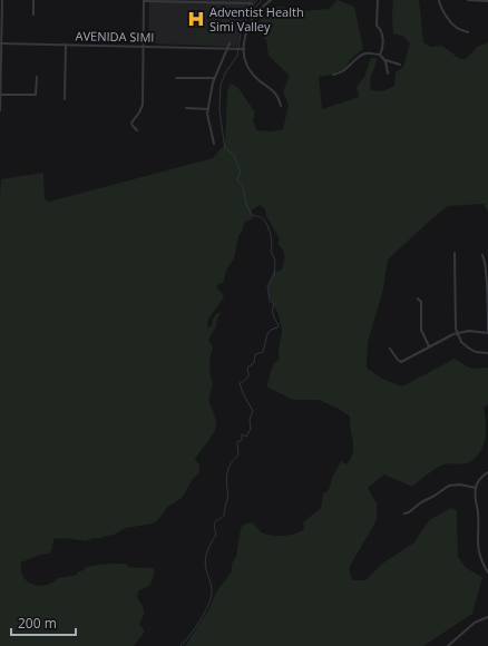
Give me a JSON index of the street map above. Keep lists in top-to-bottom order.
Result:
{
  "streets": {
    "street": ["AVENIDA SIMI"]
  },
  "places": {
    "hospital": ["Adventist Health Simi Valley"]
  },
  "scale_bar": "200 m"
}
